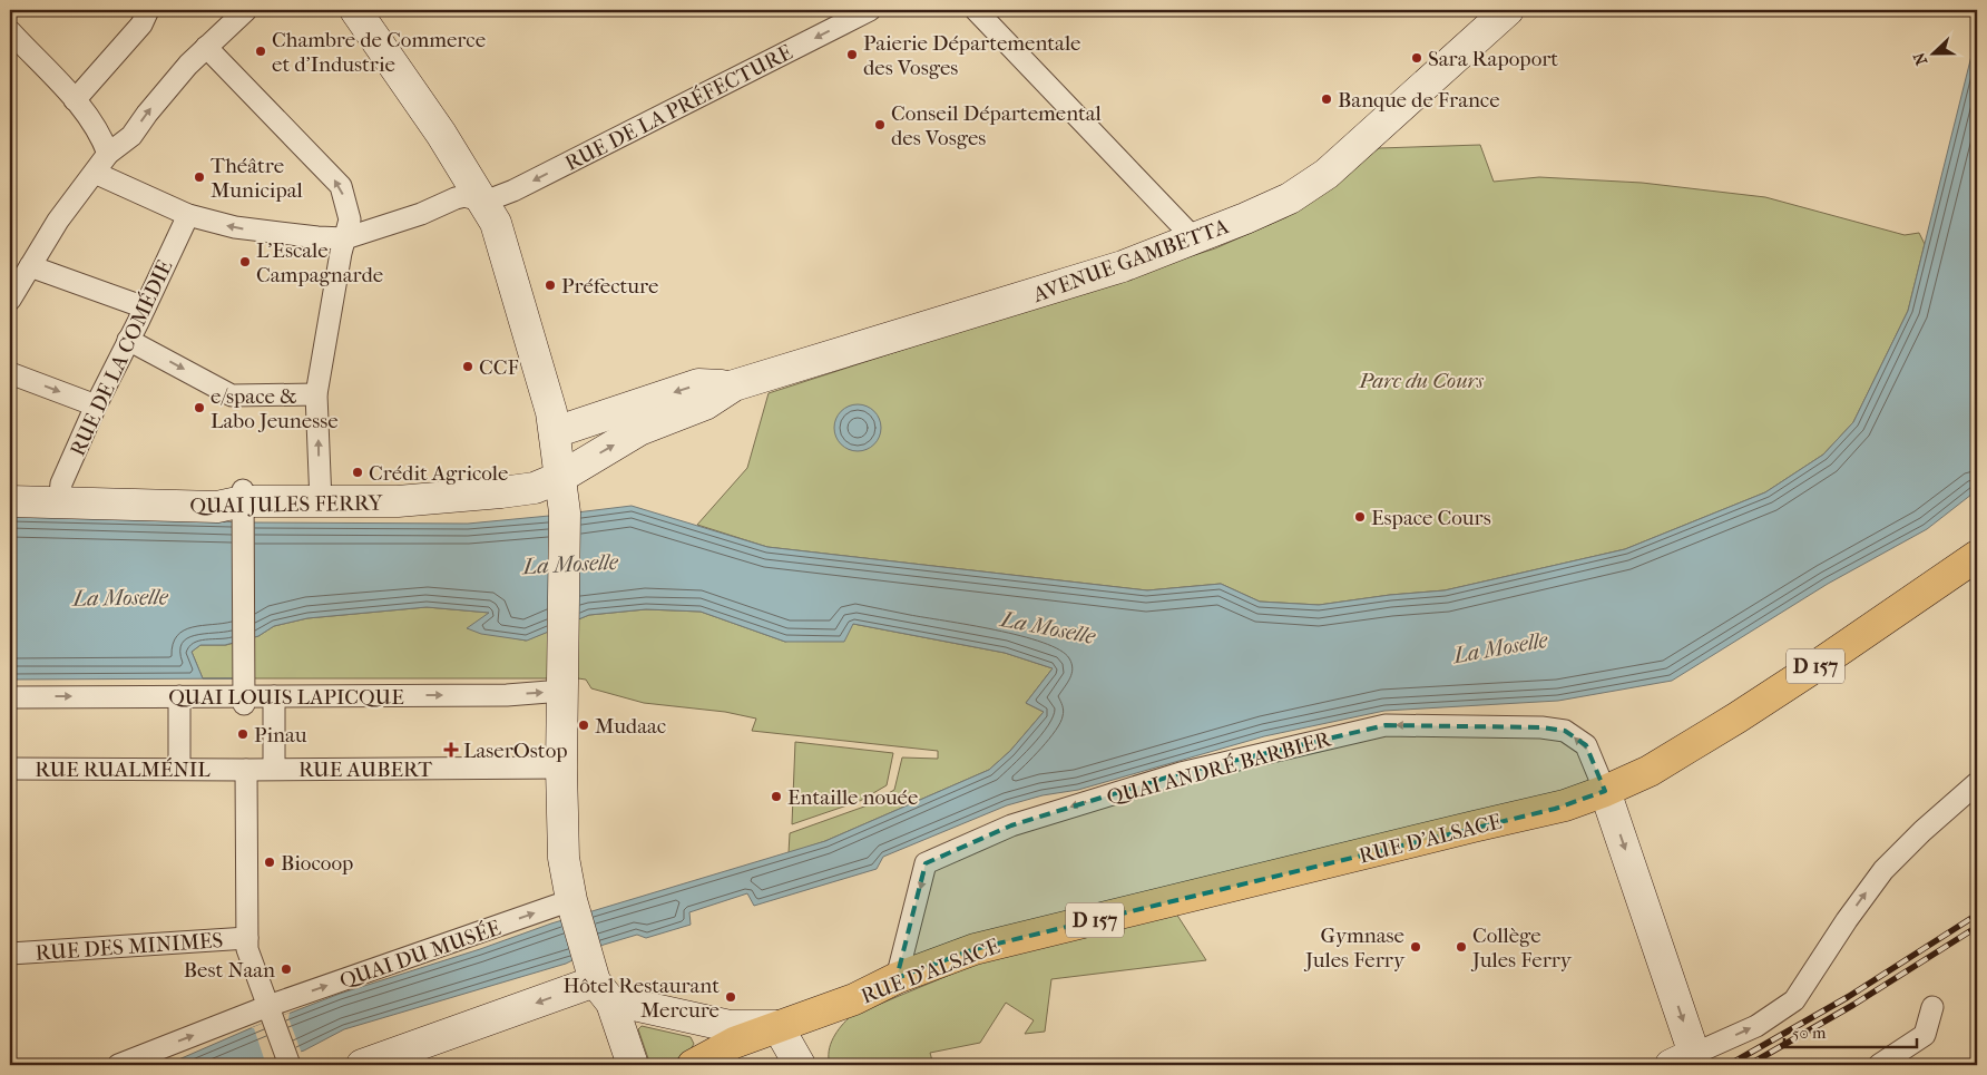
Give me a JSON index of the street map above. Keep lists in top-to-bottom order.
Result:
{
  "streets": {
    "main road": ["D 157", "RUE D'ALSACE"],
    "street": [
      "RUE DE LA PRÉFECTURE",
      "AVENUE GAMBETTA",
      "RUE DE LA COMÉDIE",
      "QUAI JULES FERRY",
      "QUAI LOUIS LAPICQUE",
      "QUAI ANDRÉ BARBIER",
      "RUE RUALMÉNIL",
      "RUE AUBERT",
      "RUE DES MINIMES",
      "QUAI DU MUSÉE"
    ]
  },
  "crossings": [
    ["AVENUE GAMBETTA", "QUAI JULES FERRY"],
    ["RUE DE LA COMÉDIE", "QUAI JULES FERRY"],
    ["D 157", "RUE D'ALSACE"],
    ["QUAI ANDRÉ BARBIER", "RUE D'ALSACE"],
    ["RUE RUALMÉNIL", "RUE AUBERT"]
  ],
  "one_way": ["RUE DE LA PRÉFECTURE", "QUAI LOUIS LAPICQUE", "QUAI ANDRÉ BARBIER"],
  "water": ["La Moselle"],
  "parks": ["Parc du Cours"],
  "places": {
    "other": [
      "Chambre de Commerce et d'Industrie",
      "Paierie Départementale des Vosges",
      "Sara Rapoport",
      "Banque de France",
      "Conseil Départemental des Vosges",
      "Théâtre Municipal",
      "L'Escale Campagnarde",
      "Préfecture",
      "CCF",
      "e/space & Labo Jeunesse",
      "Crédit Agricole",
      "Espace Cours",
      "Mudaac",
      "Pinau",
      "Entaille nouée",
      "Biocoop",
      "Gymnase Jules Ferry",
      "Collège Jules Ferry",
      "Best Naan",
      "Hôtel Restaurant Mercure"
    ],
    "health": ["LaserOstop"]
  },
  "scale_bar": "50 m",
  "north": "left"
}
